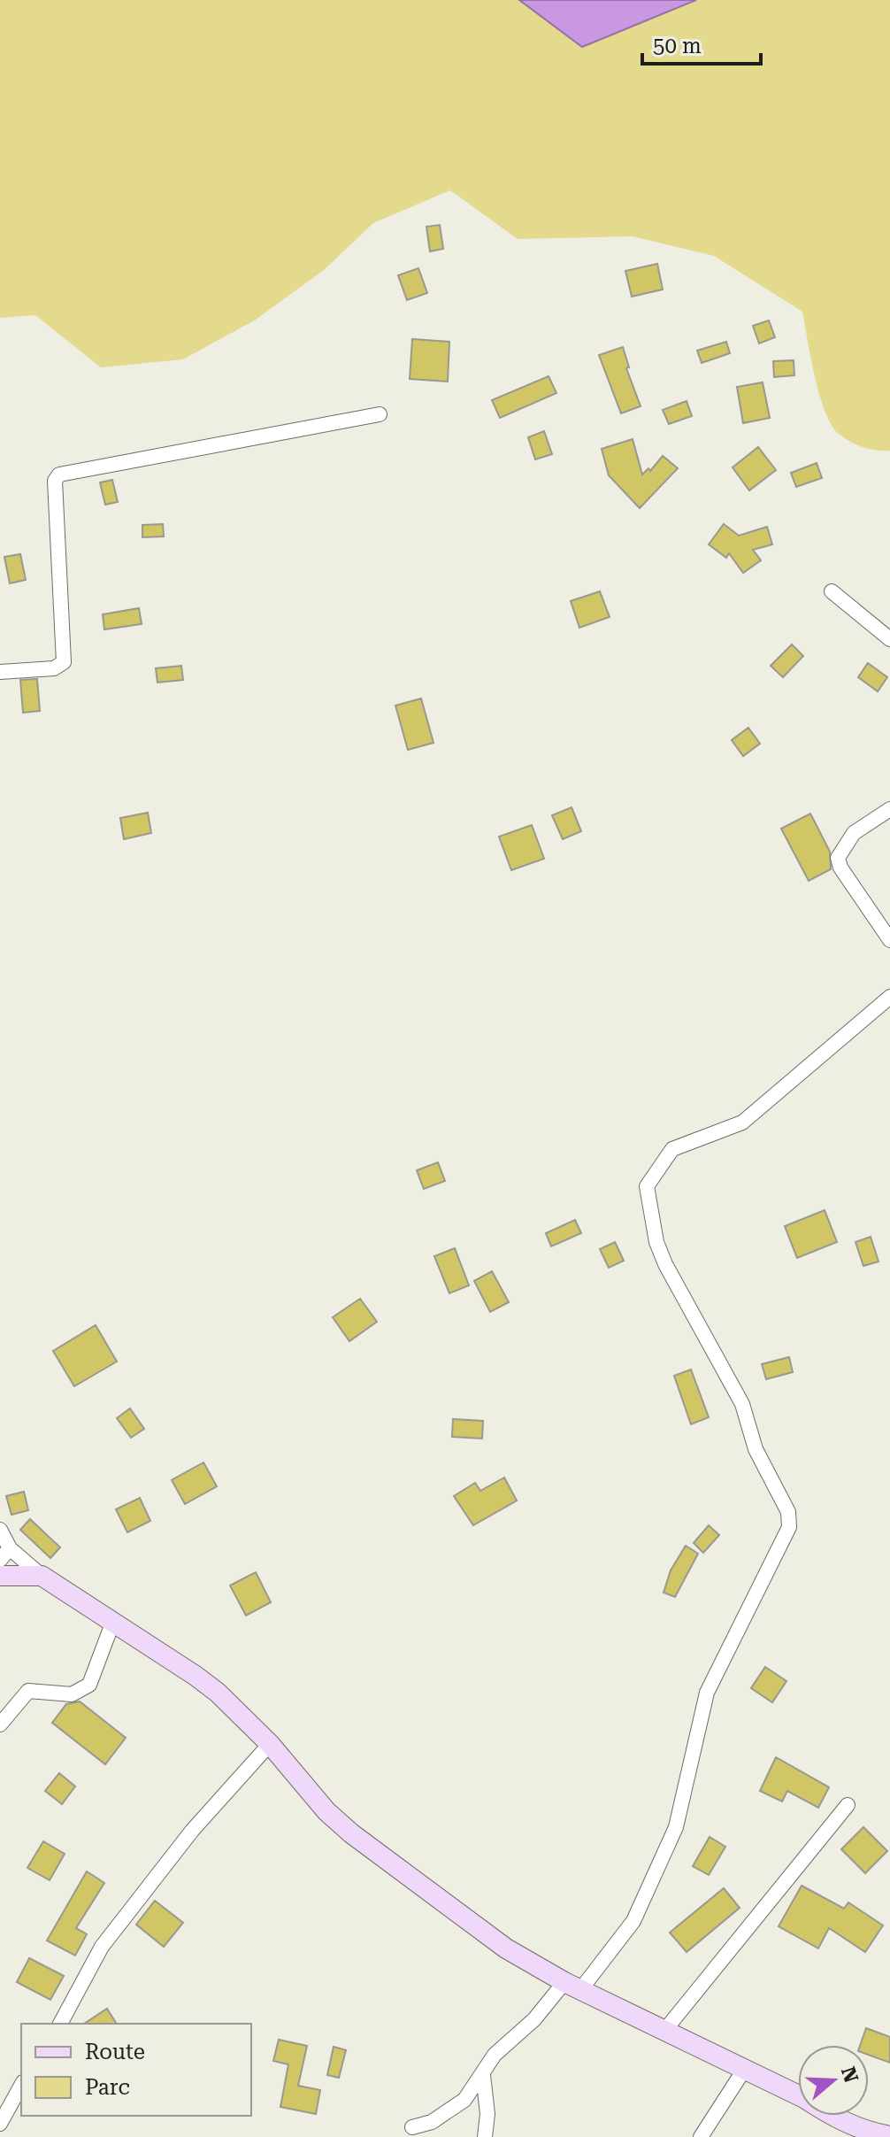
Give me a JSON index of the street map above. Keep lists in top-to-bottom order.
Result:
{
  "legend": ["Route", "Parc"],
  "scale_bar": "50 m",
  "north": "right"
}
